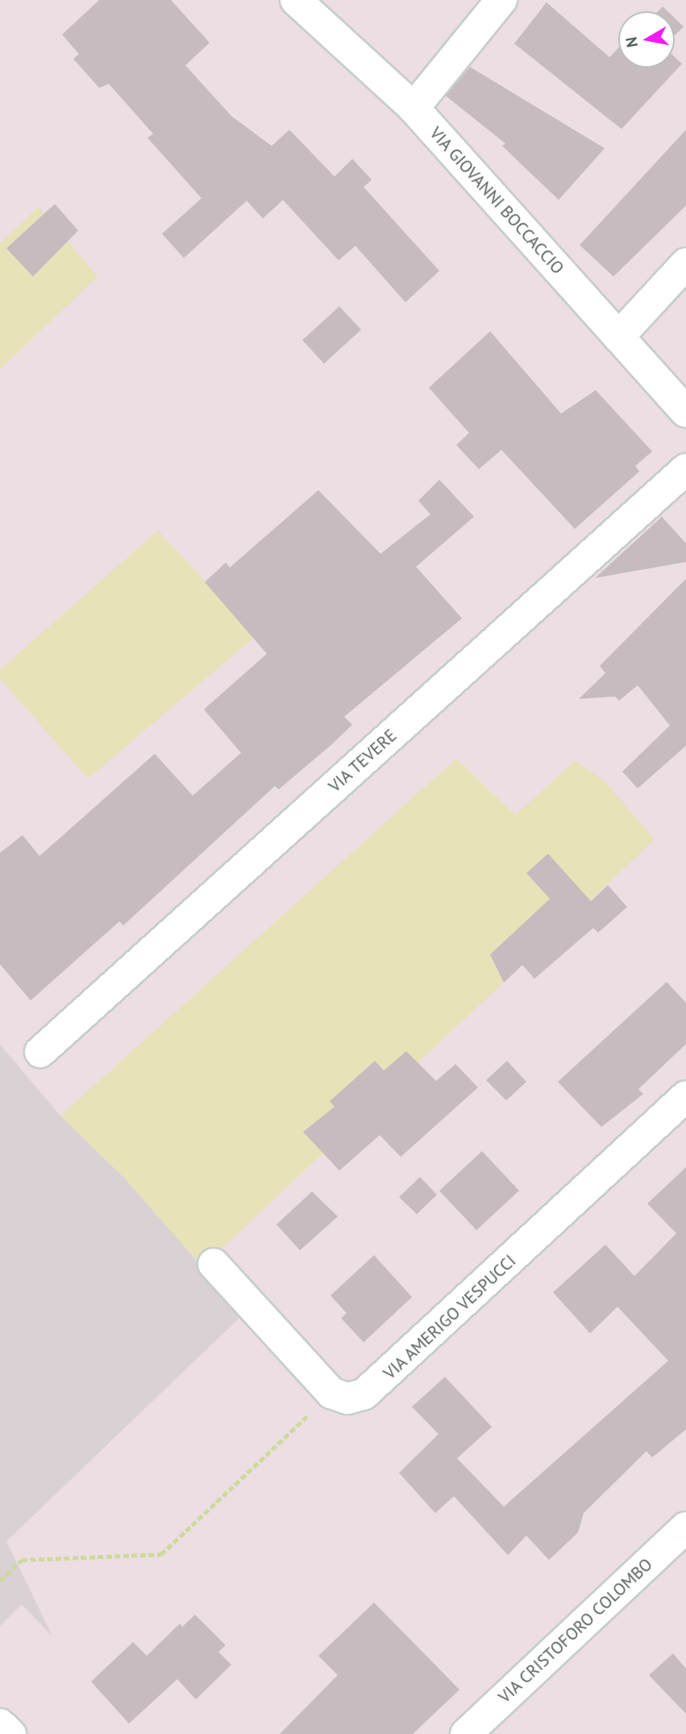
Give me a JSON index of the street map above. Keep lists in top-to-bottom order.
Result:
{
  "streets": {
    "street": [
      "VIA GIOVANNI BOCCACCIO",
      "VIA TEVERE",
      "VIA AMERIGO VESPUCCI",
      "VIA CRISTOFORO COLOMBO"
    ]
  },
  "north": "left"
}
